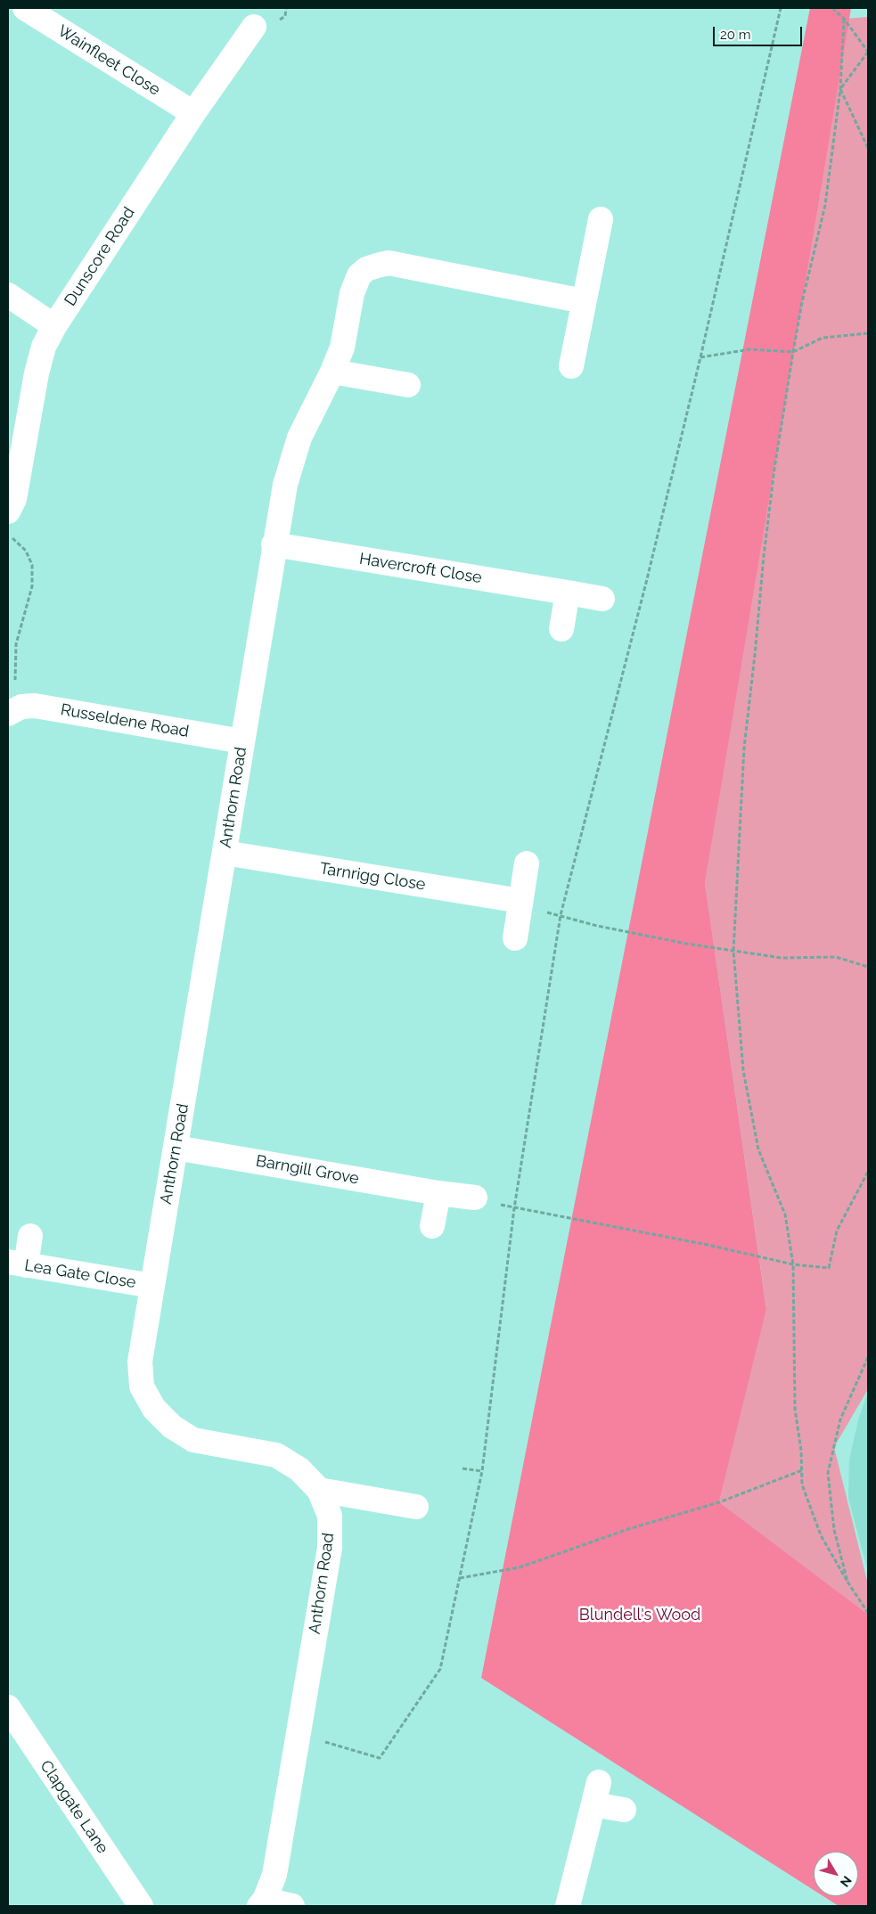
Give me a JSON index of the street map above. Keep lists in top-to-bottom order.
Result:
{
  "streets": {
    "street": [
      "Wainfleet Close",
      "Dunscore Road",
      "Havercroft Close",
      "Russeldene Road",
      "Anthorn Road",
      "Tarnrigg Close",
      "Barngill Grove",
      "Lea Gate Close",
      "Clapgate Lane"
    ]
  },
  "crossings": [
    ["Wainfleet Close", "Dunscore Road"],
    ["Havercroft Close", "Anthorn Road"],
    ["Russeldene Road", "Anthorn Road"],
    ["Anthorn Road", "Tarnrigg Close"],
    ["Anthorn Road", "Barngill Grove"],
    ["Anthorn Road", "Lea Gate Close"]
  ],
  "parks": ["Blundell's Wood"],
  "scale_bar": "20 m",
  "north": "bottom right"
}
